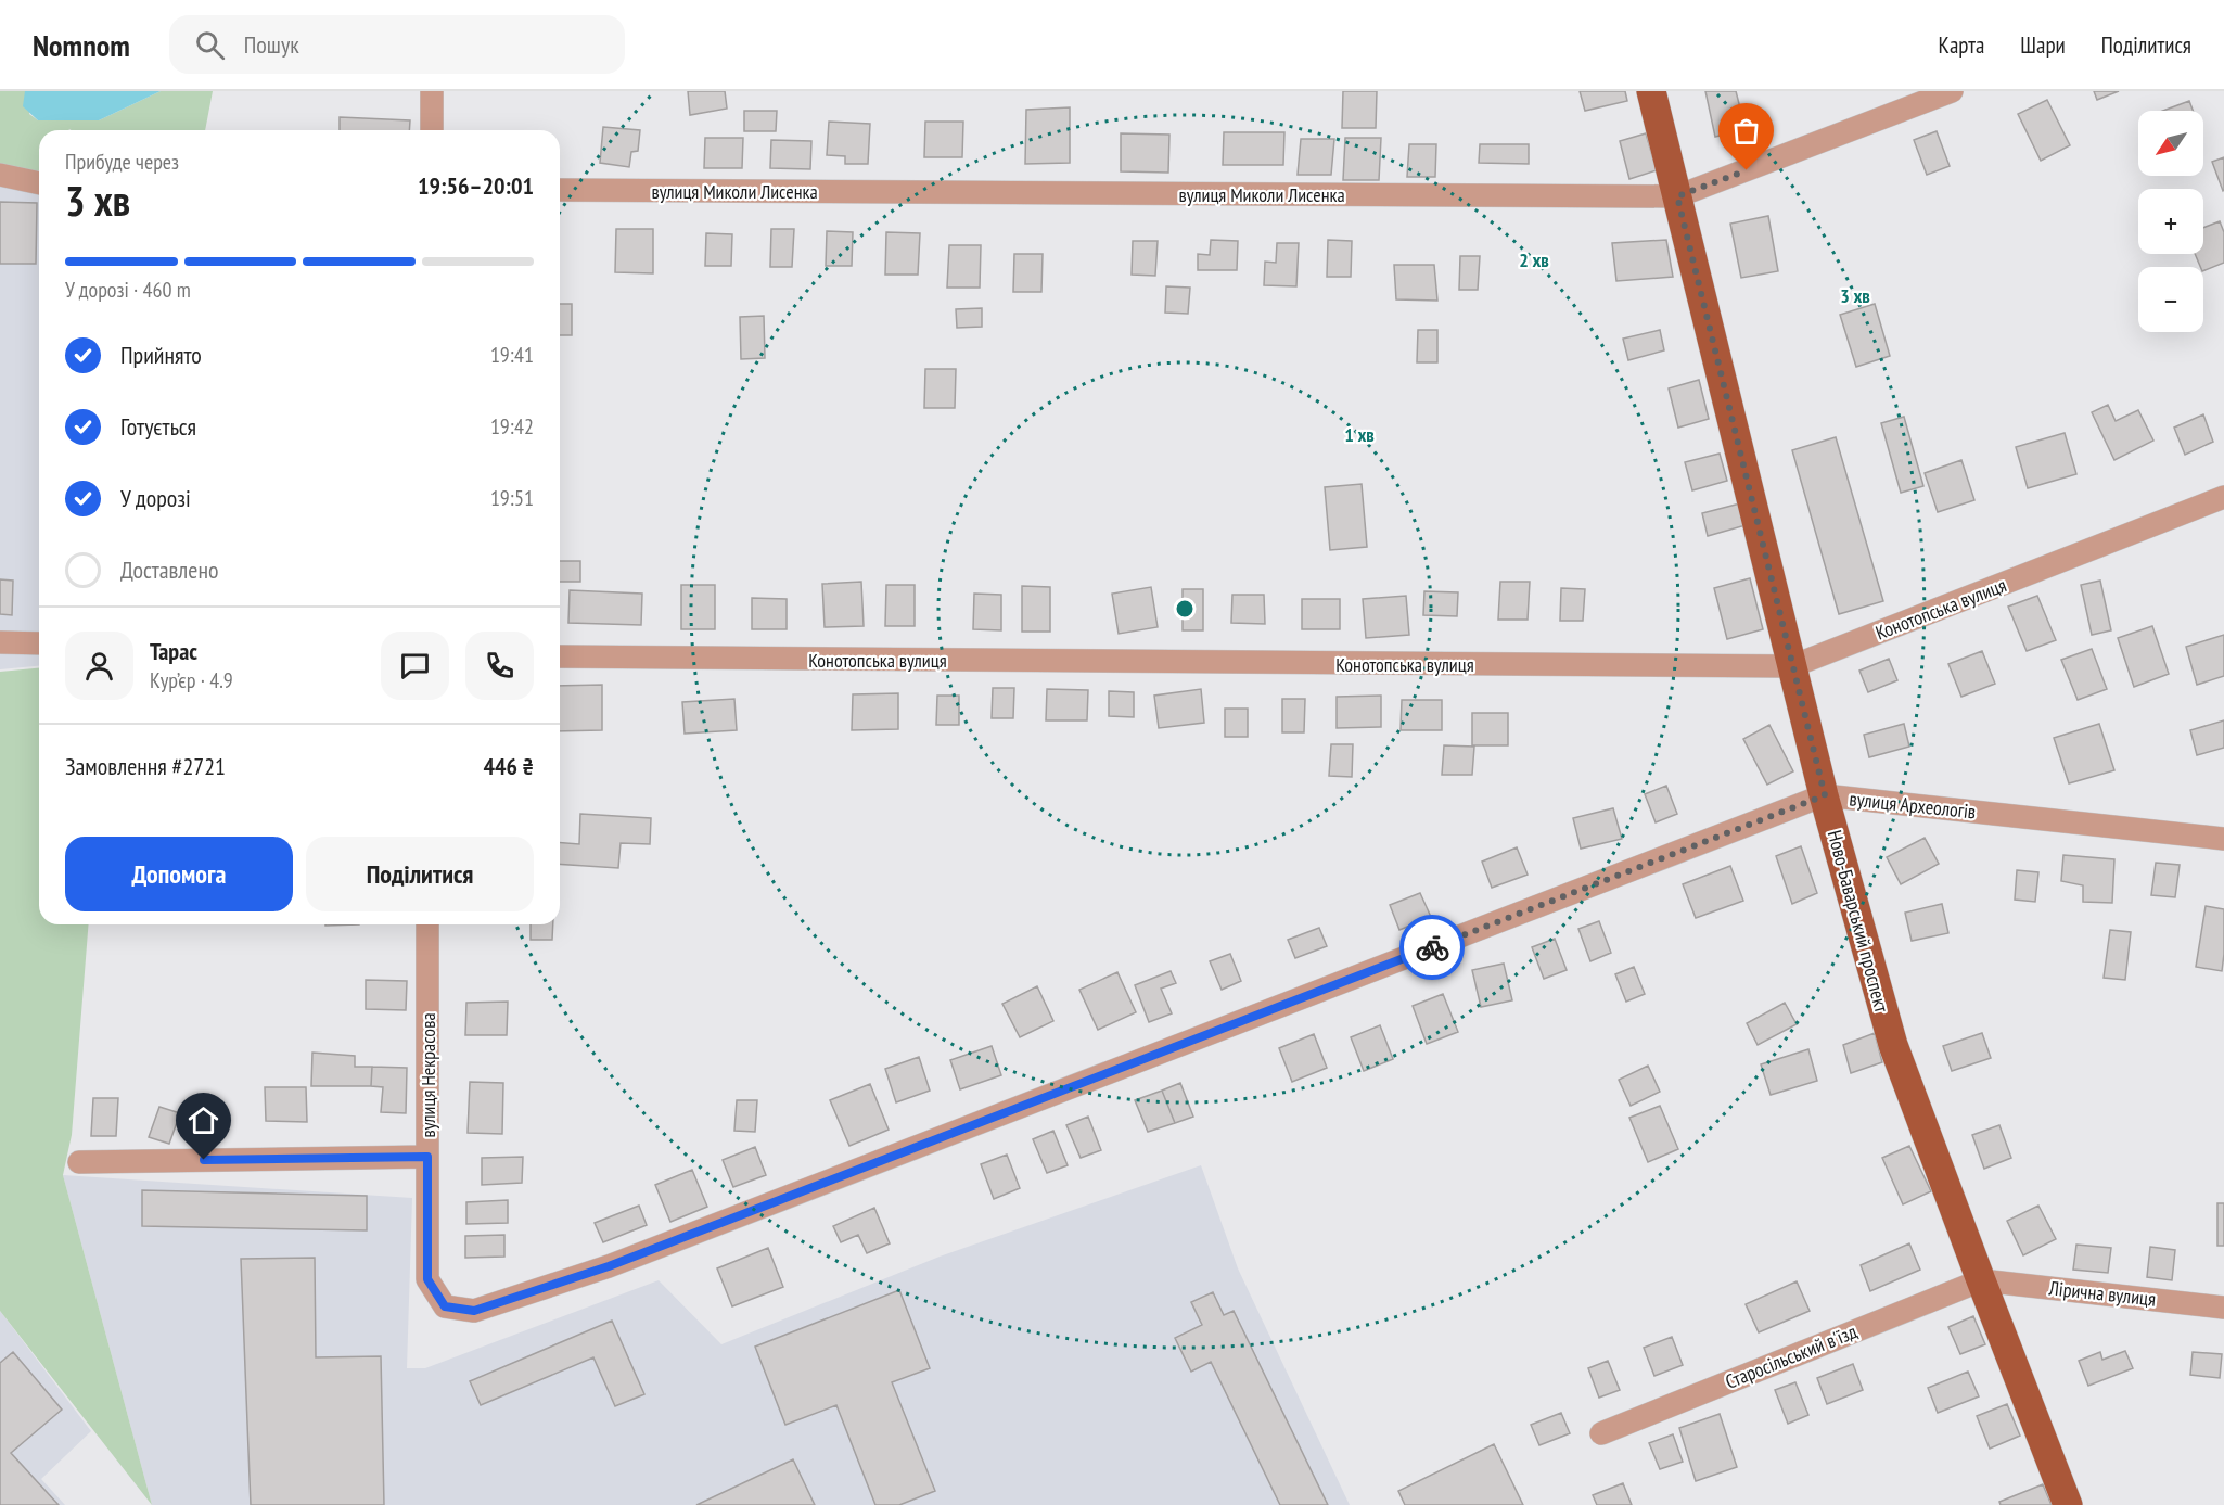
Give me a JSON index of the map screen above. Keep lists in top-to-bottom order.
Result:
{
  "streets": {
    "main road": ["Ново-Баварський проспект"],
    "street": [
      "вулиця Миколи Лисенка",
      "Конотопська вулиця",
      "вулиця Археологів",
      "вулиця Некрасова",
      "Лірична вулиця",
      "Старосільський в'їзд"
    ]
  },
  "crossings": [
    ["вулиця Миколи Лисенка", "Ново-Баварський проспект"],
    ["Конотопська вулиця", "Ново-Баварський проспект"],
    ["вулиця Археологів", "Ново-Баварський проспект"],
    ["вулиця Археологів", "вулиця Некрасова"],
    ["Ново-Баварський проспект", "Лірична вулиця"],
    ["Ново-Баварський проспект", "Старосільський в'їзд"],
    ["Лірична вулиця", "Старосільський в'їзд"]
  ],
  "north": "bottom left",
  "page": {
    "header": "Nomnom",
    "search": "Пошук",
    "nav": ["Карта", "Шари", "Поділитися"],
    "map_buttons": ["+", "−"],
    "heading": ["3 хв", "Прибуде через", "19:56–20:01"],
    "panel": [
      "Тарас",
      "Кур’єр · 4.9",
      "Замовлення #2721",
      "446 ₴"
    ],
    "bar": "У дорозі · 460 m",
    "list": [
      ["Прийнято", "19:41"],
      ["Готується", "19:42"],
      ["У дорозі", "19:51"],
      "Доставлено"
    ],
    "buttons": ["Допомога", "Поділитися"]
  },
  "rings": ["2 хв", "3 хв", "1 хв"]
}
